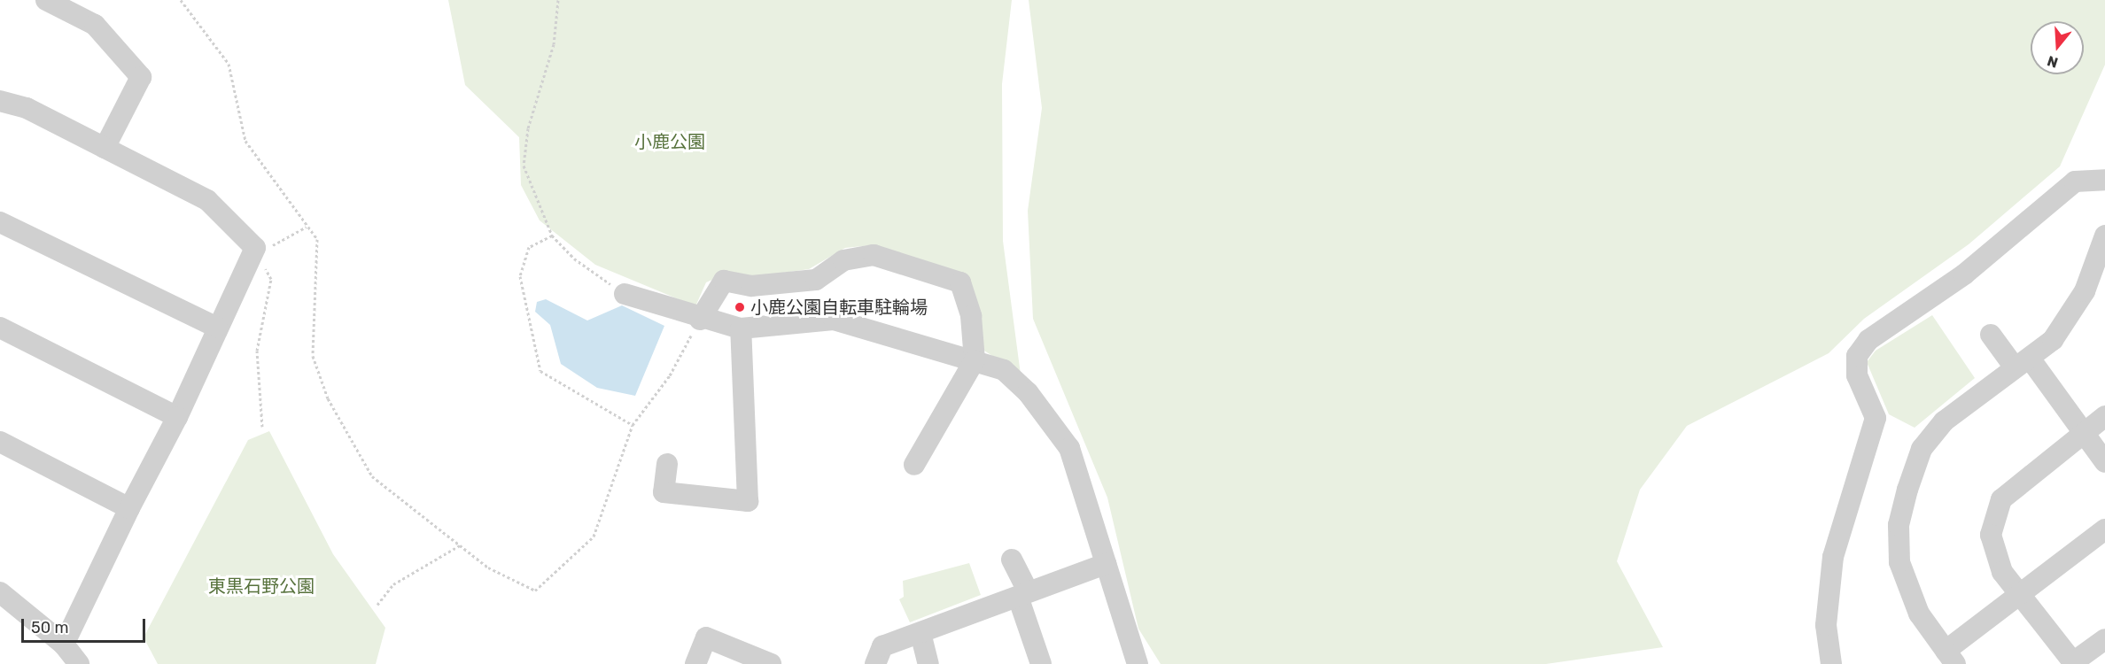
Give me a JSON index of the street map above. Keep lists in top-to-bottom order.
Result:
{
  "parks": ["小鹿公園", "東黒石野公園"],
  "places": ["小鹿公園自転車駐輪場"],
  "scale_bar": "50 m",
  "north": "bottom"
}
